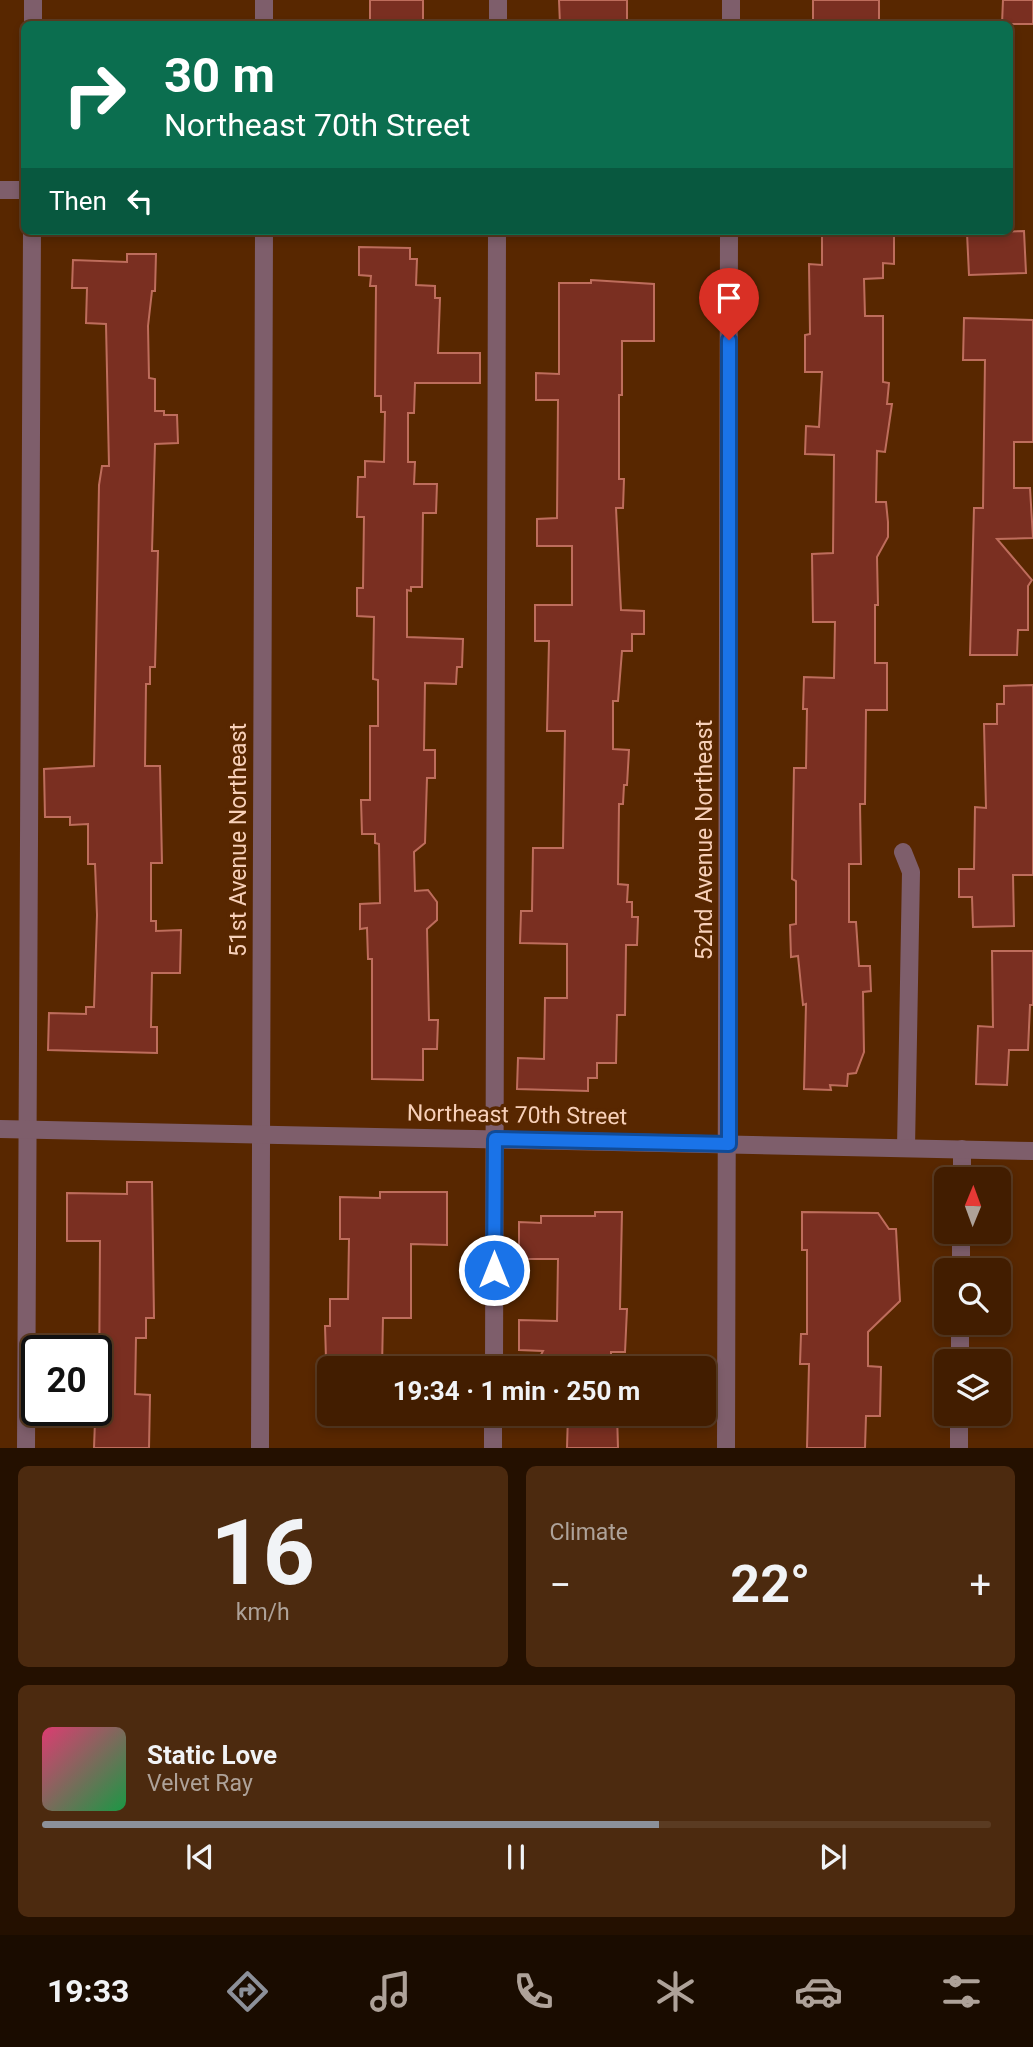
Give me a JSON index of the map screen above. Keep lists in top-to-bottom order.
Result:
{
  "streets": {
    "street": ["51st Avenue Northeast", "52nd Avenue Northeast", "Northeast 70th Street"]
  },
  "crossings": [
    ["51st Avenue Northeast", "Northeast 70th Street"],
    ["52nd Avenue Northeast", "Northeast 70th Street"]
  ],
  "north": "top",
  "page": {
    "turn": ["30 m", "Northeast 70th Street"],
    "then": "Then",
    "limit": "20",
    "trip": "19:34 · 1 min · 250 m",
    "tile": [
      ["16", "km/h"],
      "Climate"
    ],
    "heat": ["−", "22°", "+"],
    "song": ["Static Love", "Velvet Ray"],
    "tabs": "19:33"
  }
}
